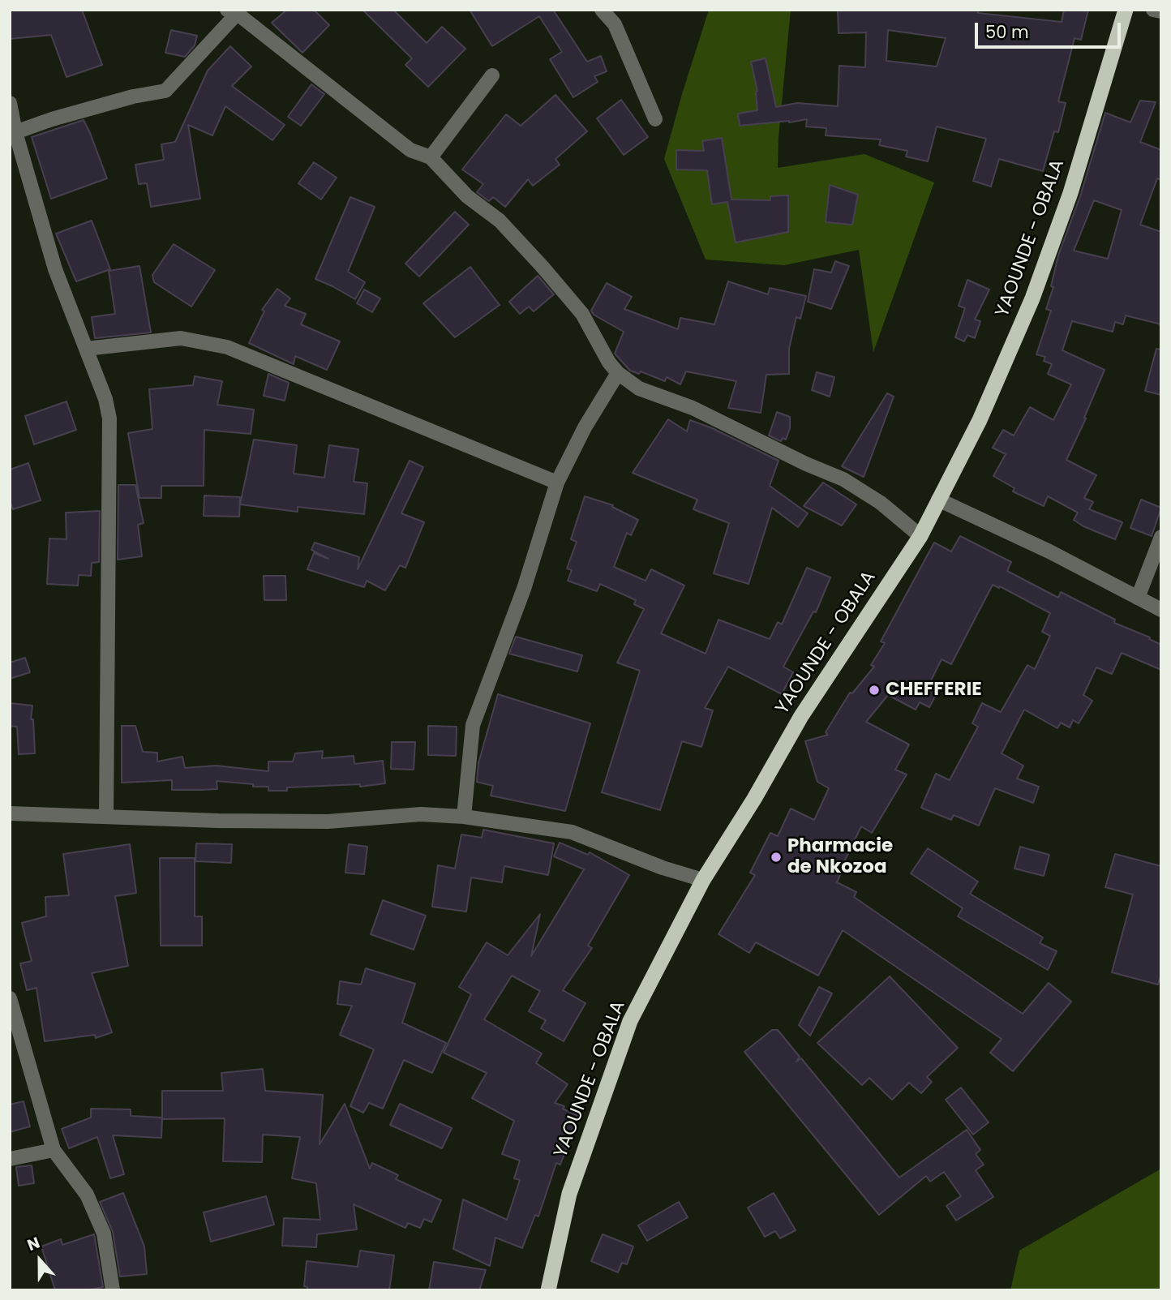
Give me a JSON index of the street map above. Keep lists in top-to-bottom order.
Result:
{
  "streets": {
    "highway": ["YAOUNDE - OBALA"]
  },
  "places": ["CHEFFERIE", "Pharmacie de Nkozoa"],
  "scale_bar": "50 m",
  "north": "top"
}
